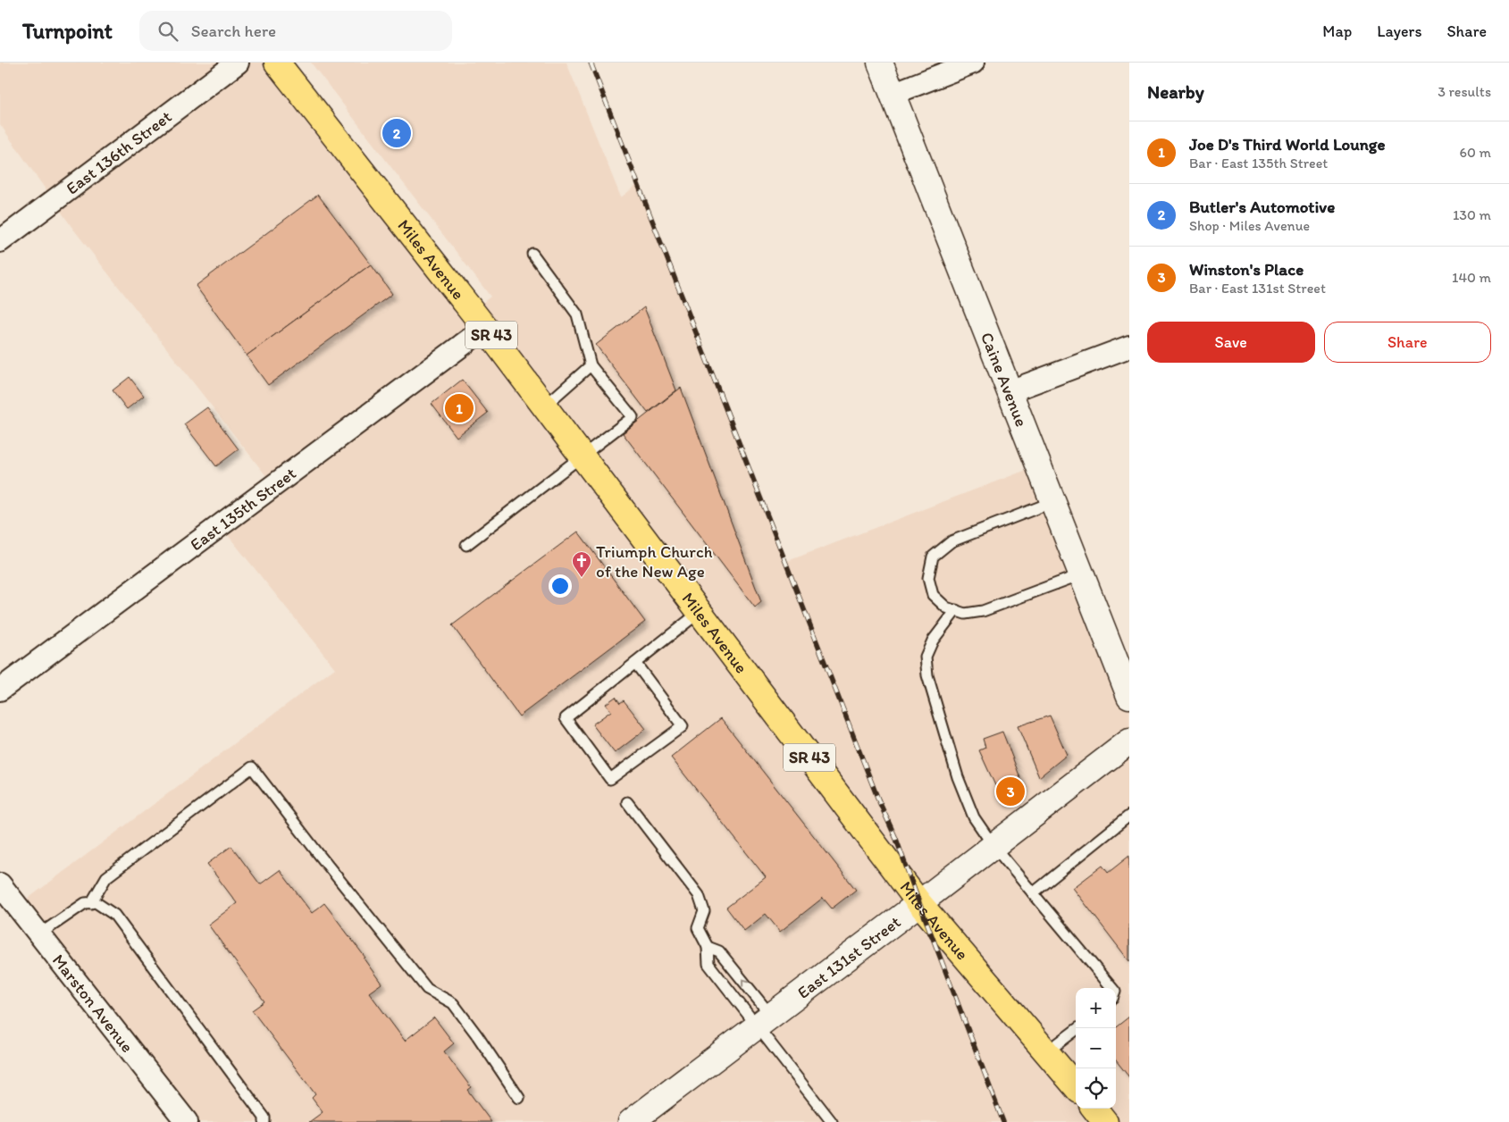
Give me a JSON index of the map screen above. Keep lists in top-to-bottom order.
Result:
{
  "streets": {
    "main road": ["Miles Avenue", "SR 43"],
    "street": [
      "East 136th Street",
      "Caine Avenue",
      "East 135th Street",
      "East 131st Street",
      "Marston Avenue"
    ]
  },
  "crossings": [
    ["Miles Avenue", "East 135th Street"],
    ["Miles Avenue", "East 131st Street"]
  ],
  "places": {
    "church": ["Triumph Church of the New Age"]
  },
  "page": {
    "header": "Turnpoint",
    "search": "Search here",
    "nav": ["Map", "Layers", "Share"],
    "heading": ["Nearby", "3 results"],
    "pins": ["2", "1", "3"],
    "list": [
      {
        "mark": "1",
        "name": "Joe D's Third World Lounge",
        "note": "Bar · East 135th Street",
        "value": "60 m"
      },
      {
        "mark": "2",
        "name": "Butler's Automotive",
        "note": "Shop · Miles Avenue",
        "value": "130 m"
      },
      {
        "mark": "3",
        "name": "Winston's Place",
        "note": "Bar · East 131st Street",
        "value": "140 m"
      }
    ],
    "buttons": ["Save", "Share"],
    "map_buttons": ["+", "−"]
  }
}
